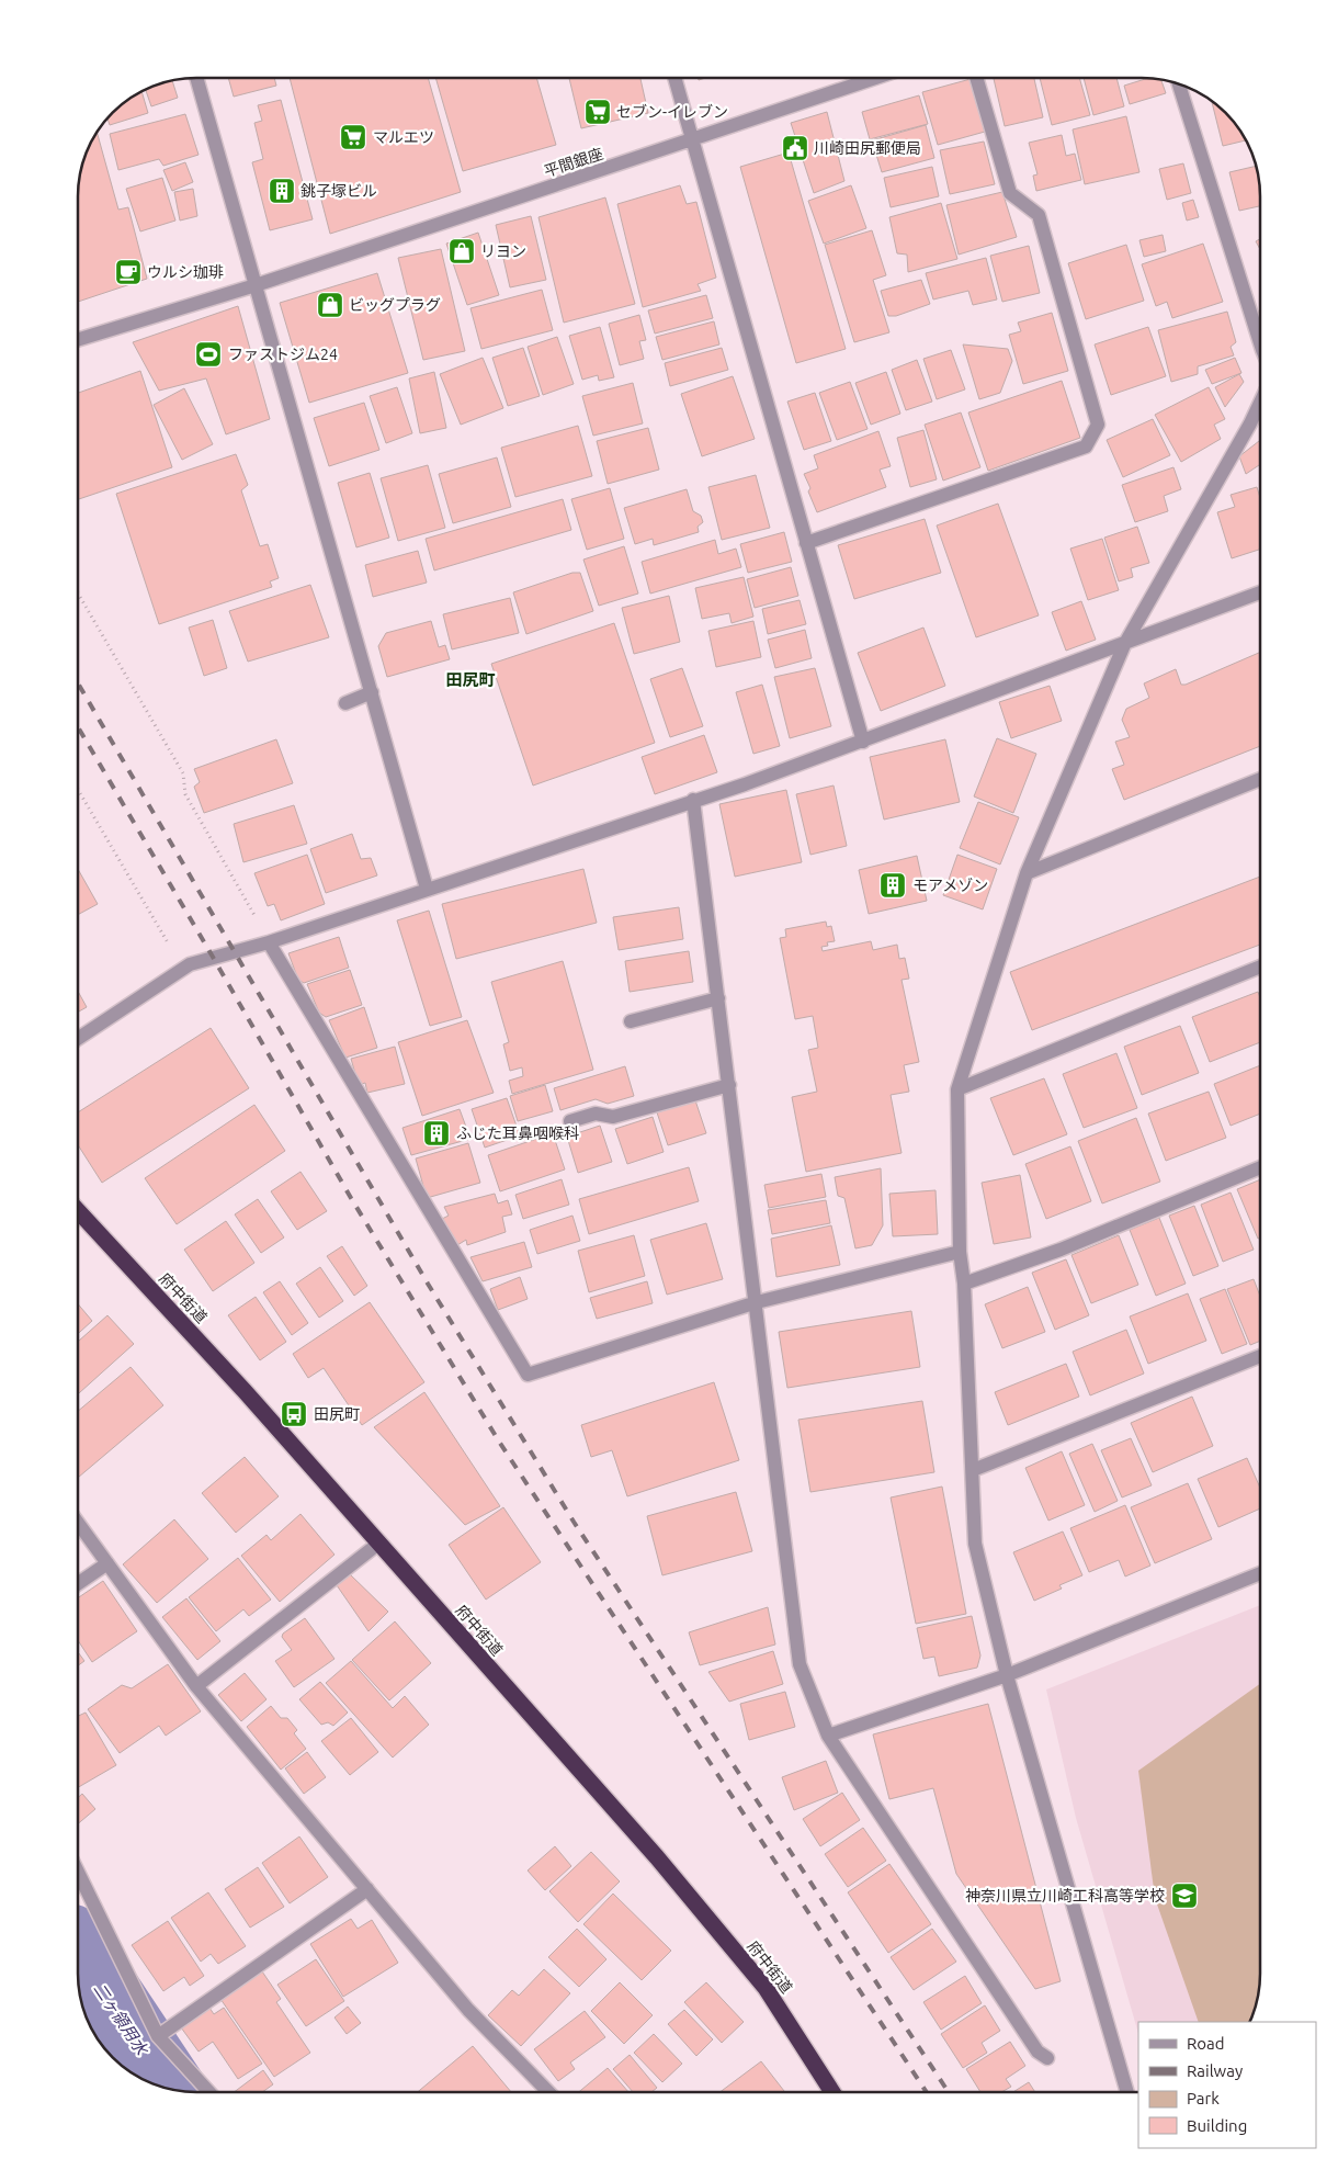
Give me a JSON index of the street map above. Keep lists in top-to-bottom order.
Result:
{
  "streets": {
    "highway": ["府中街道"],
    "street": ["平間銀座"]
  },
  "districts": ["田尻町"],
  "water": ["二ヶ領用水"],
  "places": {
    "supermarket": ["セブン-イレブン", "マルエツ"],
    "public building": ["川崎田尻郵便局"],
    "building": ["銚子塚ビル", "モアメゾン", "ふじた耳鼻咽喉科"],
    "shop": ["リヨン", "ビッグプラグ"],
    "cafe": ["ウルシ珈琲"],
    "sports": ["ファストジム24"],
    "bus stop": ["田尻町"],
    "school or university": ["神奈川県立川崎工科高等学校"]
  },
  "legend": [
    "Road",
    "Railway",
    "Park",
    "Building"
  ]
}
